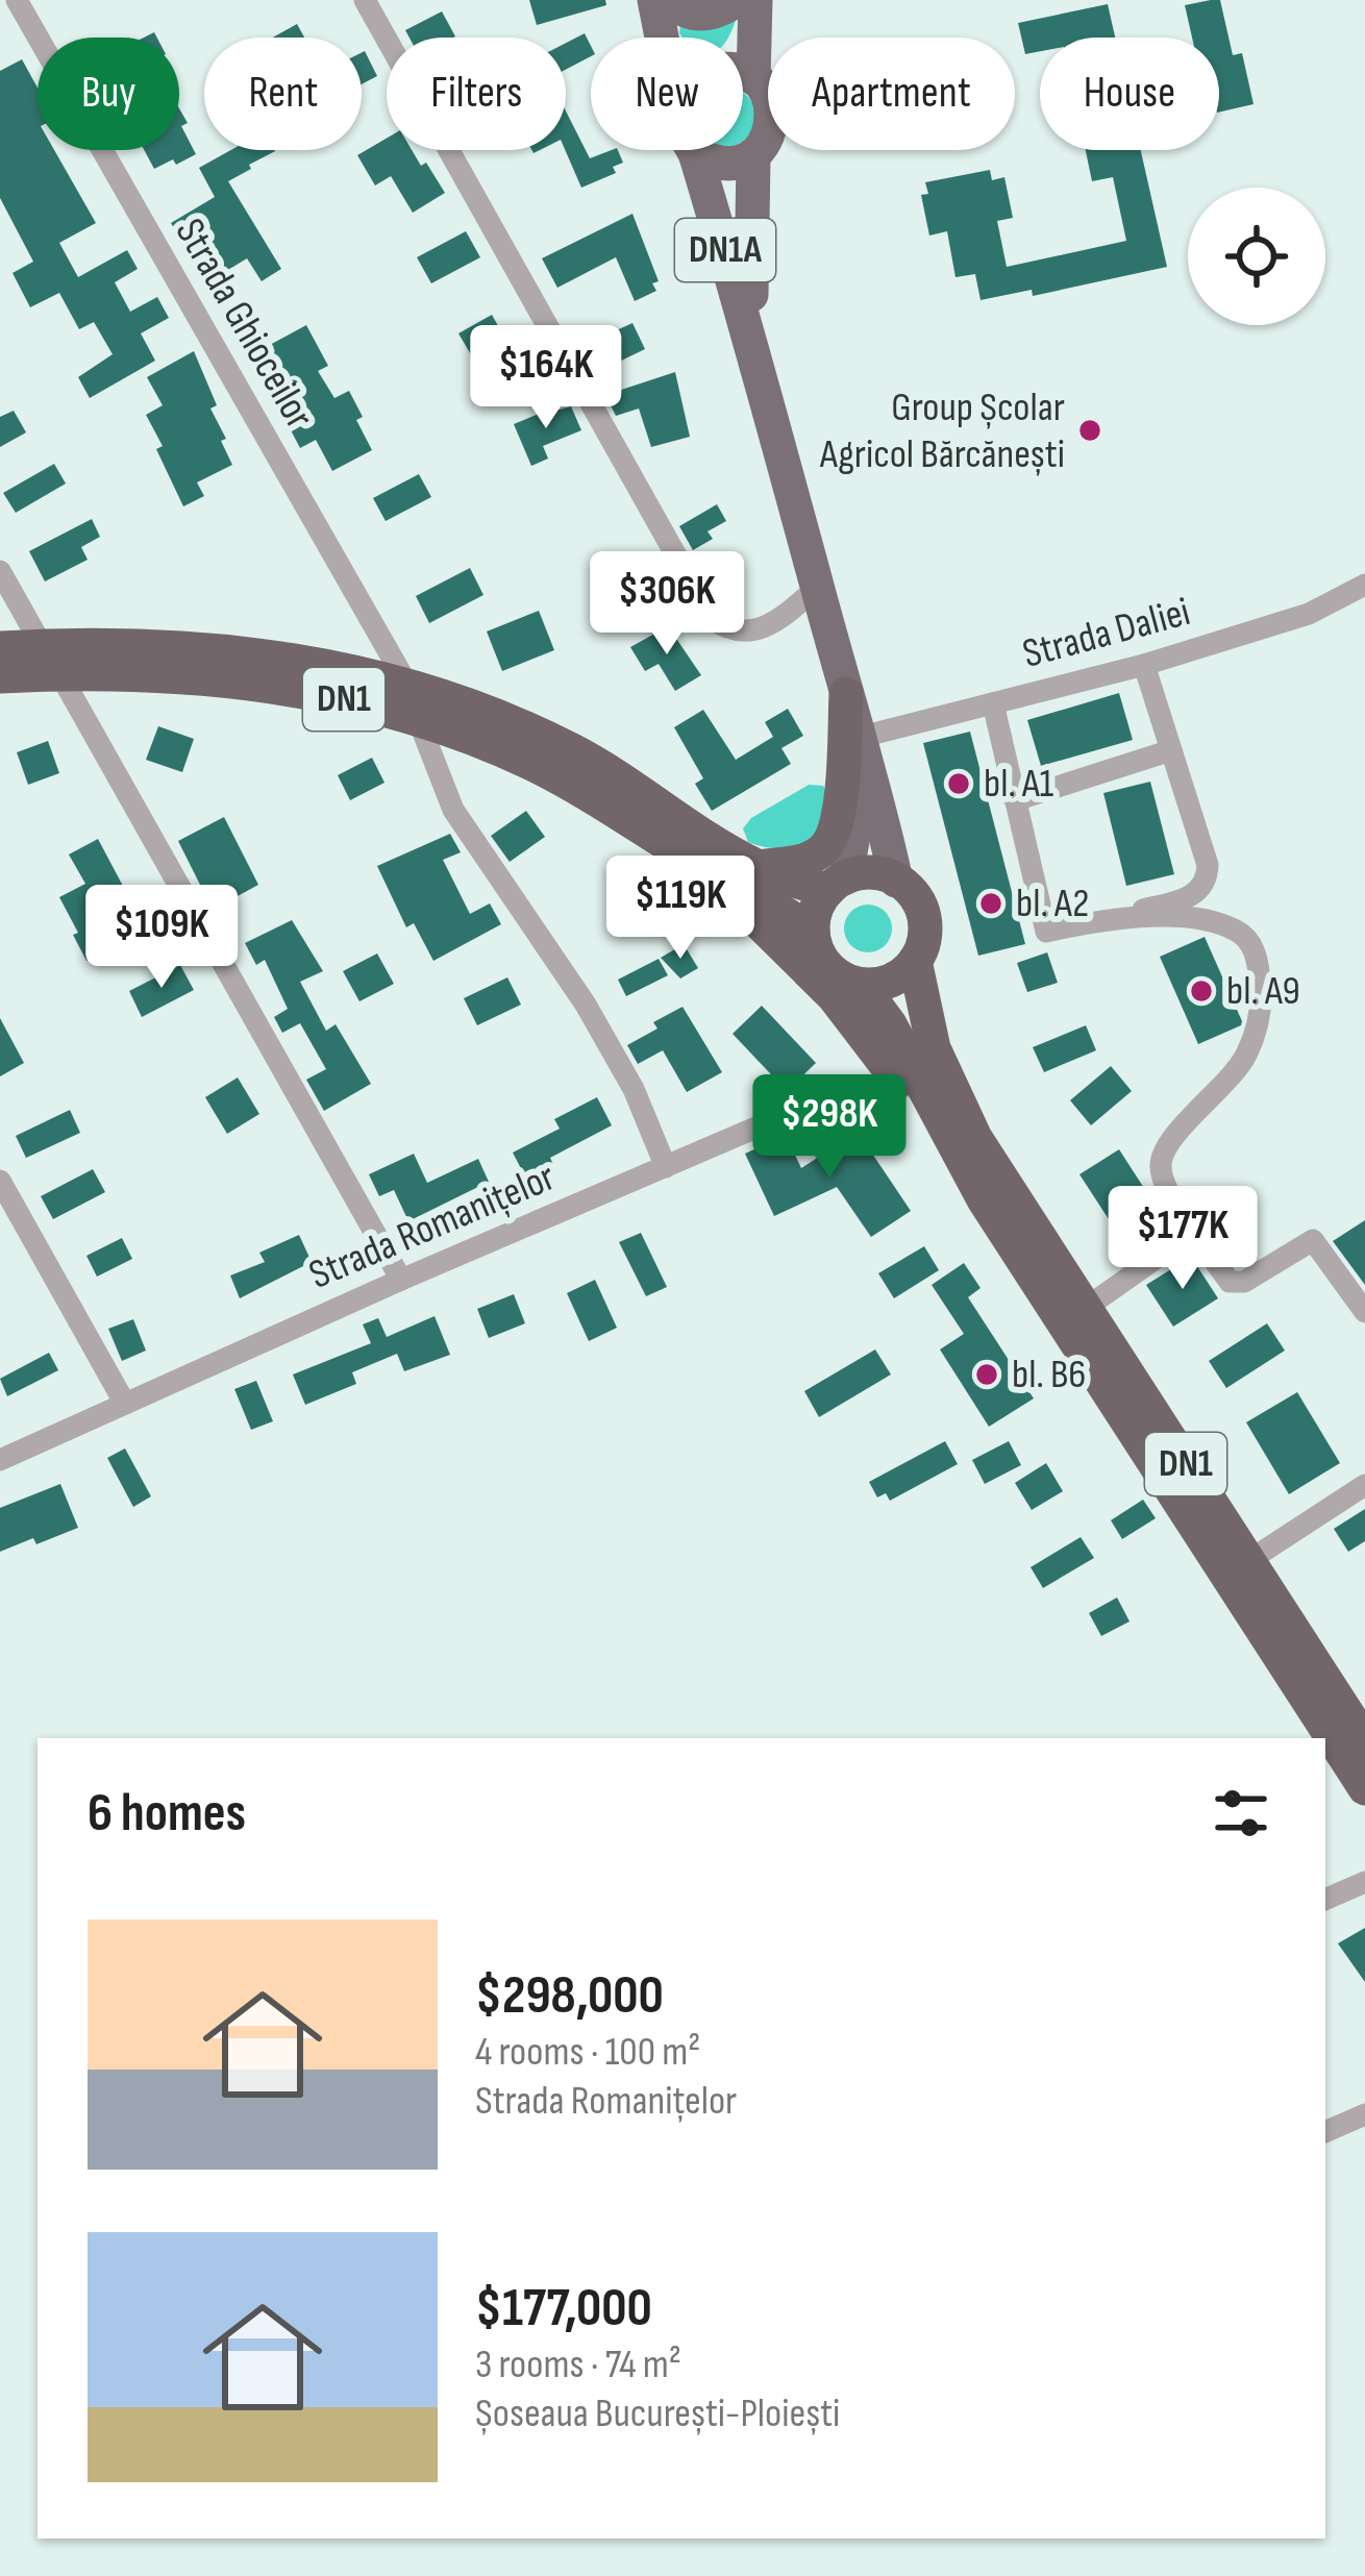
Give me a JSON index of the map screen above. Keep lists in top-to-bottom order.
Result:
{
  "streets": {
    "highway": ["DN1A", "DN1"],
    "street": ["Strada Ghioceilor", "Strada Daliei", "Strada Romanițelor"]
  },
  "crossings": [
    ["DN1A", "Strada Daliei"],
    ["DN1A", "DN1"],
    ["Strada Ghioceilor", "DN1"],
    ["DN1", "Strada Romanițelor"]
  ],
  "places": [
    "Group Școlar Agricol Bărcănești",
    "bl. A1",
    "bl. A2",
    "bl. A9",
    "bl. B6"
  ],
  "page": {
    "chip": [
      "Buy",
      "Rent",
      "Filters",
      "New",
      "Apartment",
      "House"
    ],
    "price": [
      "$164K",
      "$306K",
      "$119K",
      "$109K",
      "$298K",
      "$177K"
    ],
    "heading": "6 homes",
    "list": [
      {
        "name": "$298,000",
        "note": "4 rooms · 100 m² · Strada Romanițelor"
      },
      {
        "name": "$177,000",
        "note": "3 rooms · 74 m² · Șoseaua București-Ploiești"
      }
    ]
  }
}
